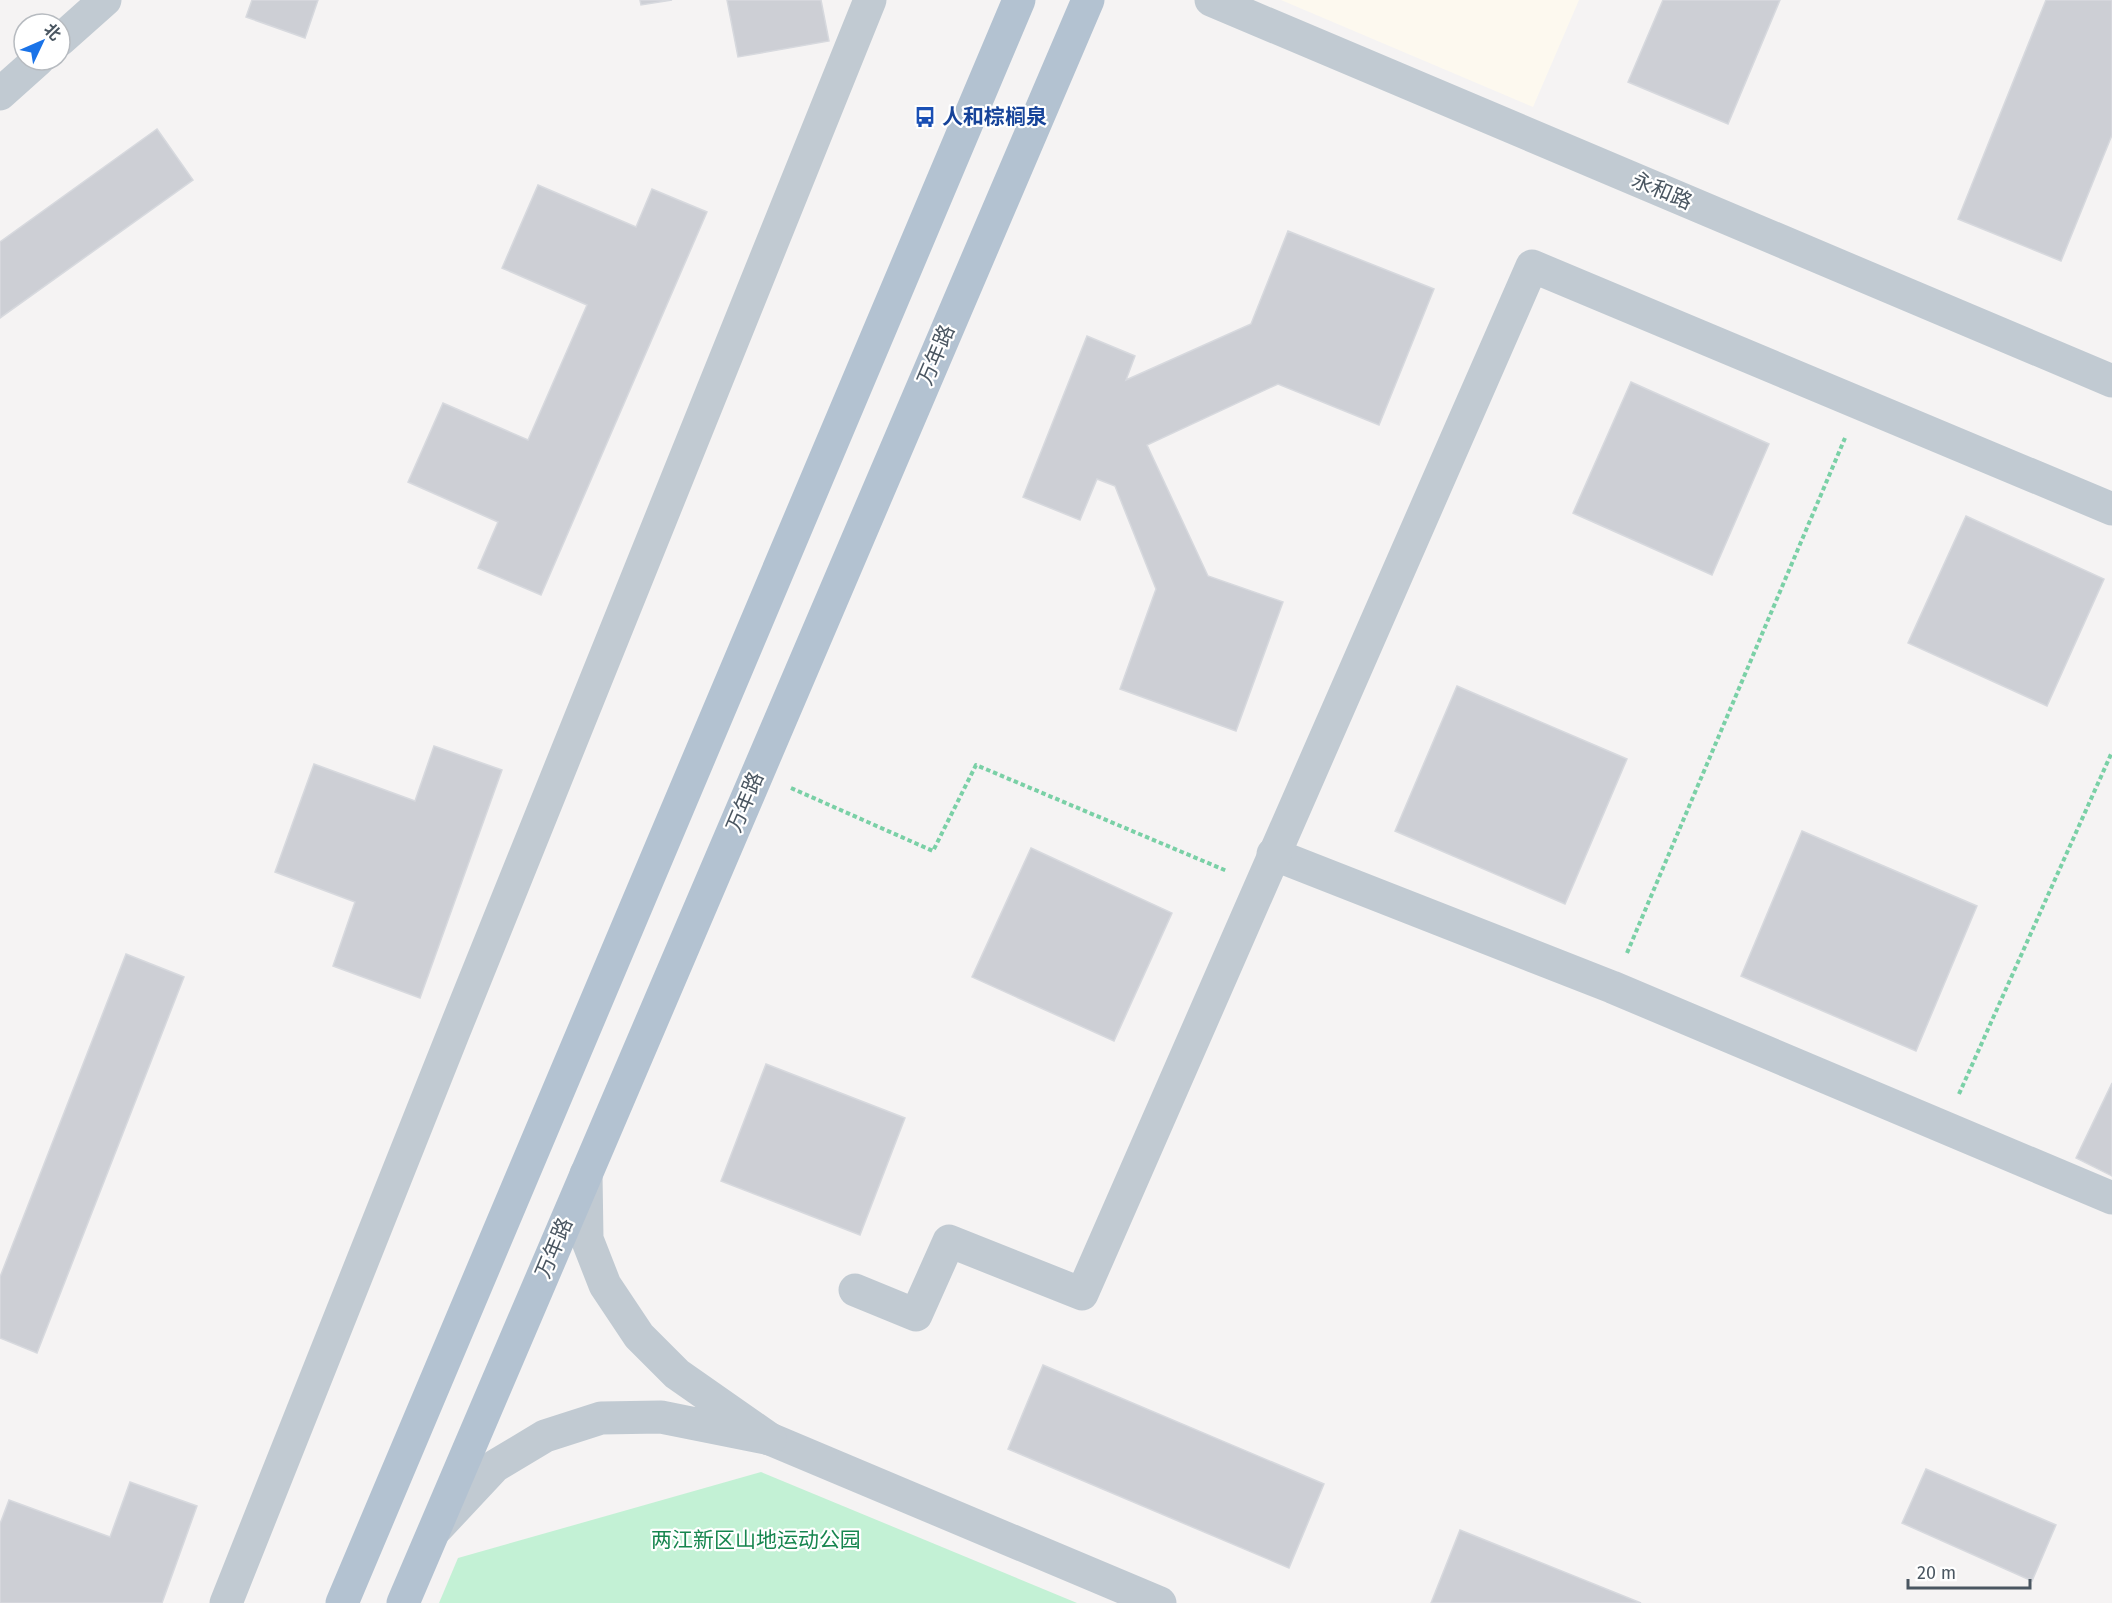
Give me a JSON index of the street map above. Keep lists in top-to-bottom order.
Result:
{
  "streets": {
    "main road": ["万年路"],
    "street": ["永和路"]
  },
  "parks": ["两江新区山地运动公园"],
  "places": {
    "bus stop": ["人和棕榈泉"]
  },
  "scale_bar": "20 m",
  "north": "top right"
}
